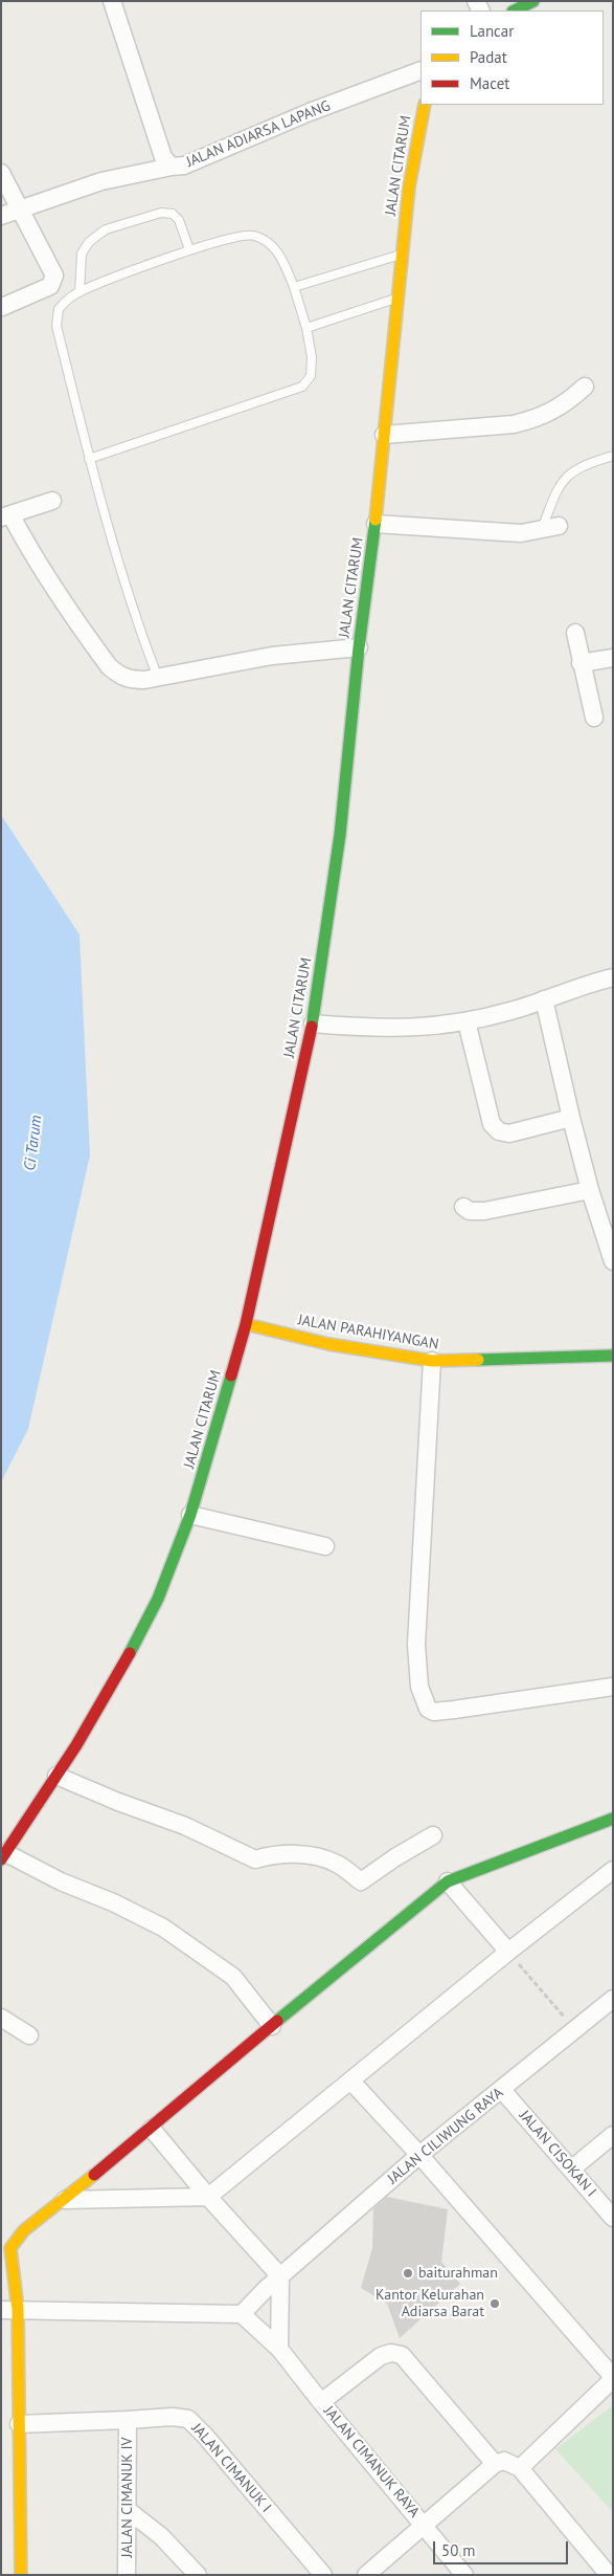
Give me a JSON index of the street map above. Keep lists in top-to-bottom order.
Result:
{
  "streets": {
    "street": [
      "JALAN ADIARSA LAPANG",
      "JALAN CITARUM",
      "JALAN PARAHIYANGAN",
      "JALAN CILIWUNG RAYA",
      "JALAN CISOKAN I",
      "JALAN CIMANUK RAYA",
      "JALAN CIMANUK I",
      "JALAN CIMANUK IV"
    ]
  },
  "crossings": [
    ["JALAN CITARUM", "JALAN PARAHIYANGAN"],
    ["JALAN CILIWUNG RAYA", "JALAN CISOKAN I"],
    ["JALAN CIMANUK I", "JALAN CIMANUK IV"]
  ],
  "water": ["Ci Tarum"],
  "places": ["baiturahman", "Kantor Kelurahan Adiarsa Barat"],
  "legend": ["Lancar", "Padat", "Macet"],
  "scale_bar": "50 m"
}
